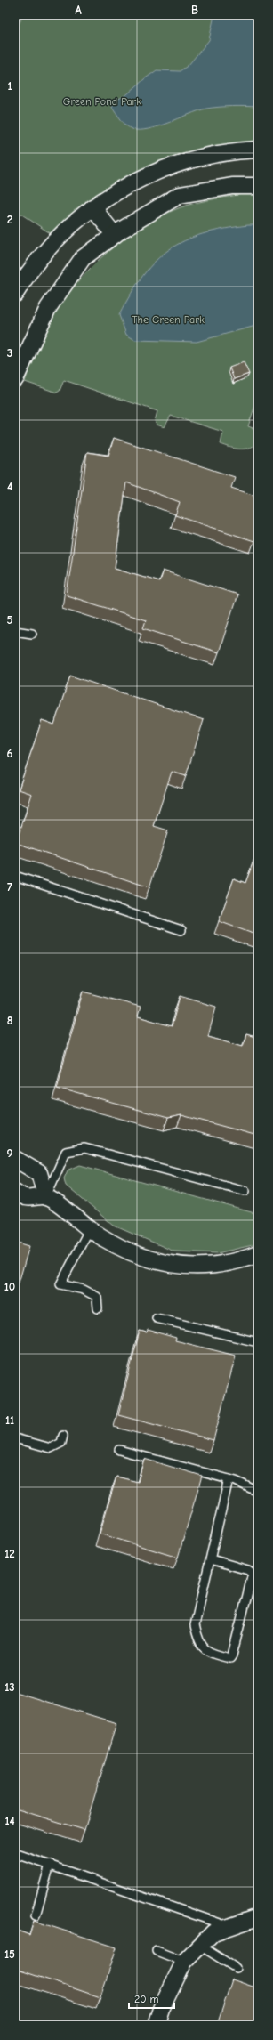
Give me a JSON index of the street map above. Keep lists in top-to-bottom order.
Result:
{
  "parks": ["Green Pond Park", "The Green Park"],
  "scale_bar": "20 m",
  "grid": {
    "columns": ["A", "B"],
    "rows": [
      "1",
      "2",
      "3",
      "4",
      "5",
      "6",
      "7",
      "8",
      "9",
      "10",
      "11",
      "12",
      "13",
      "14",
      "15"
    ]
  }
}
